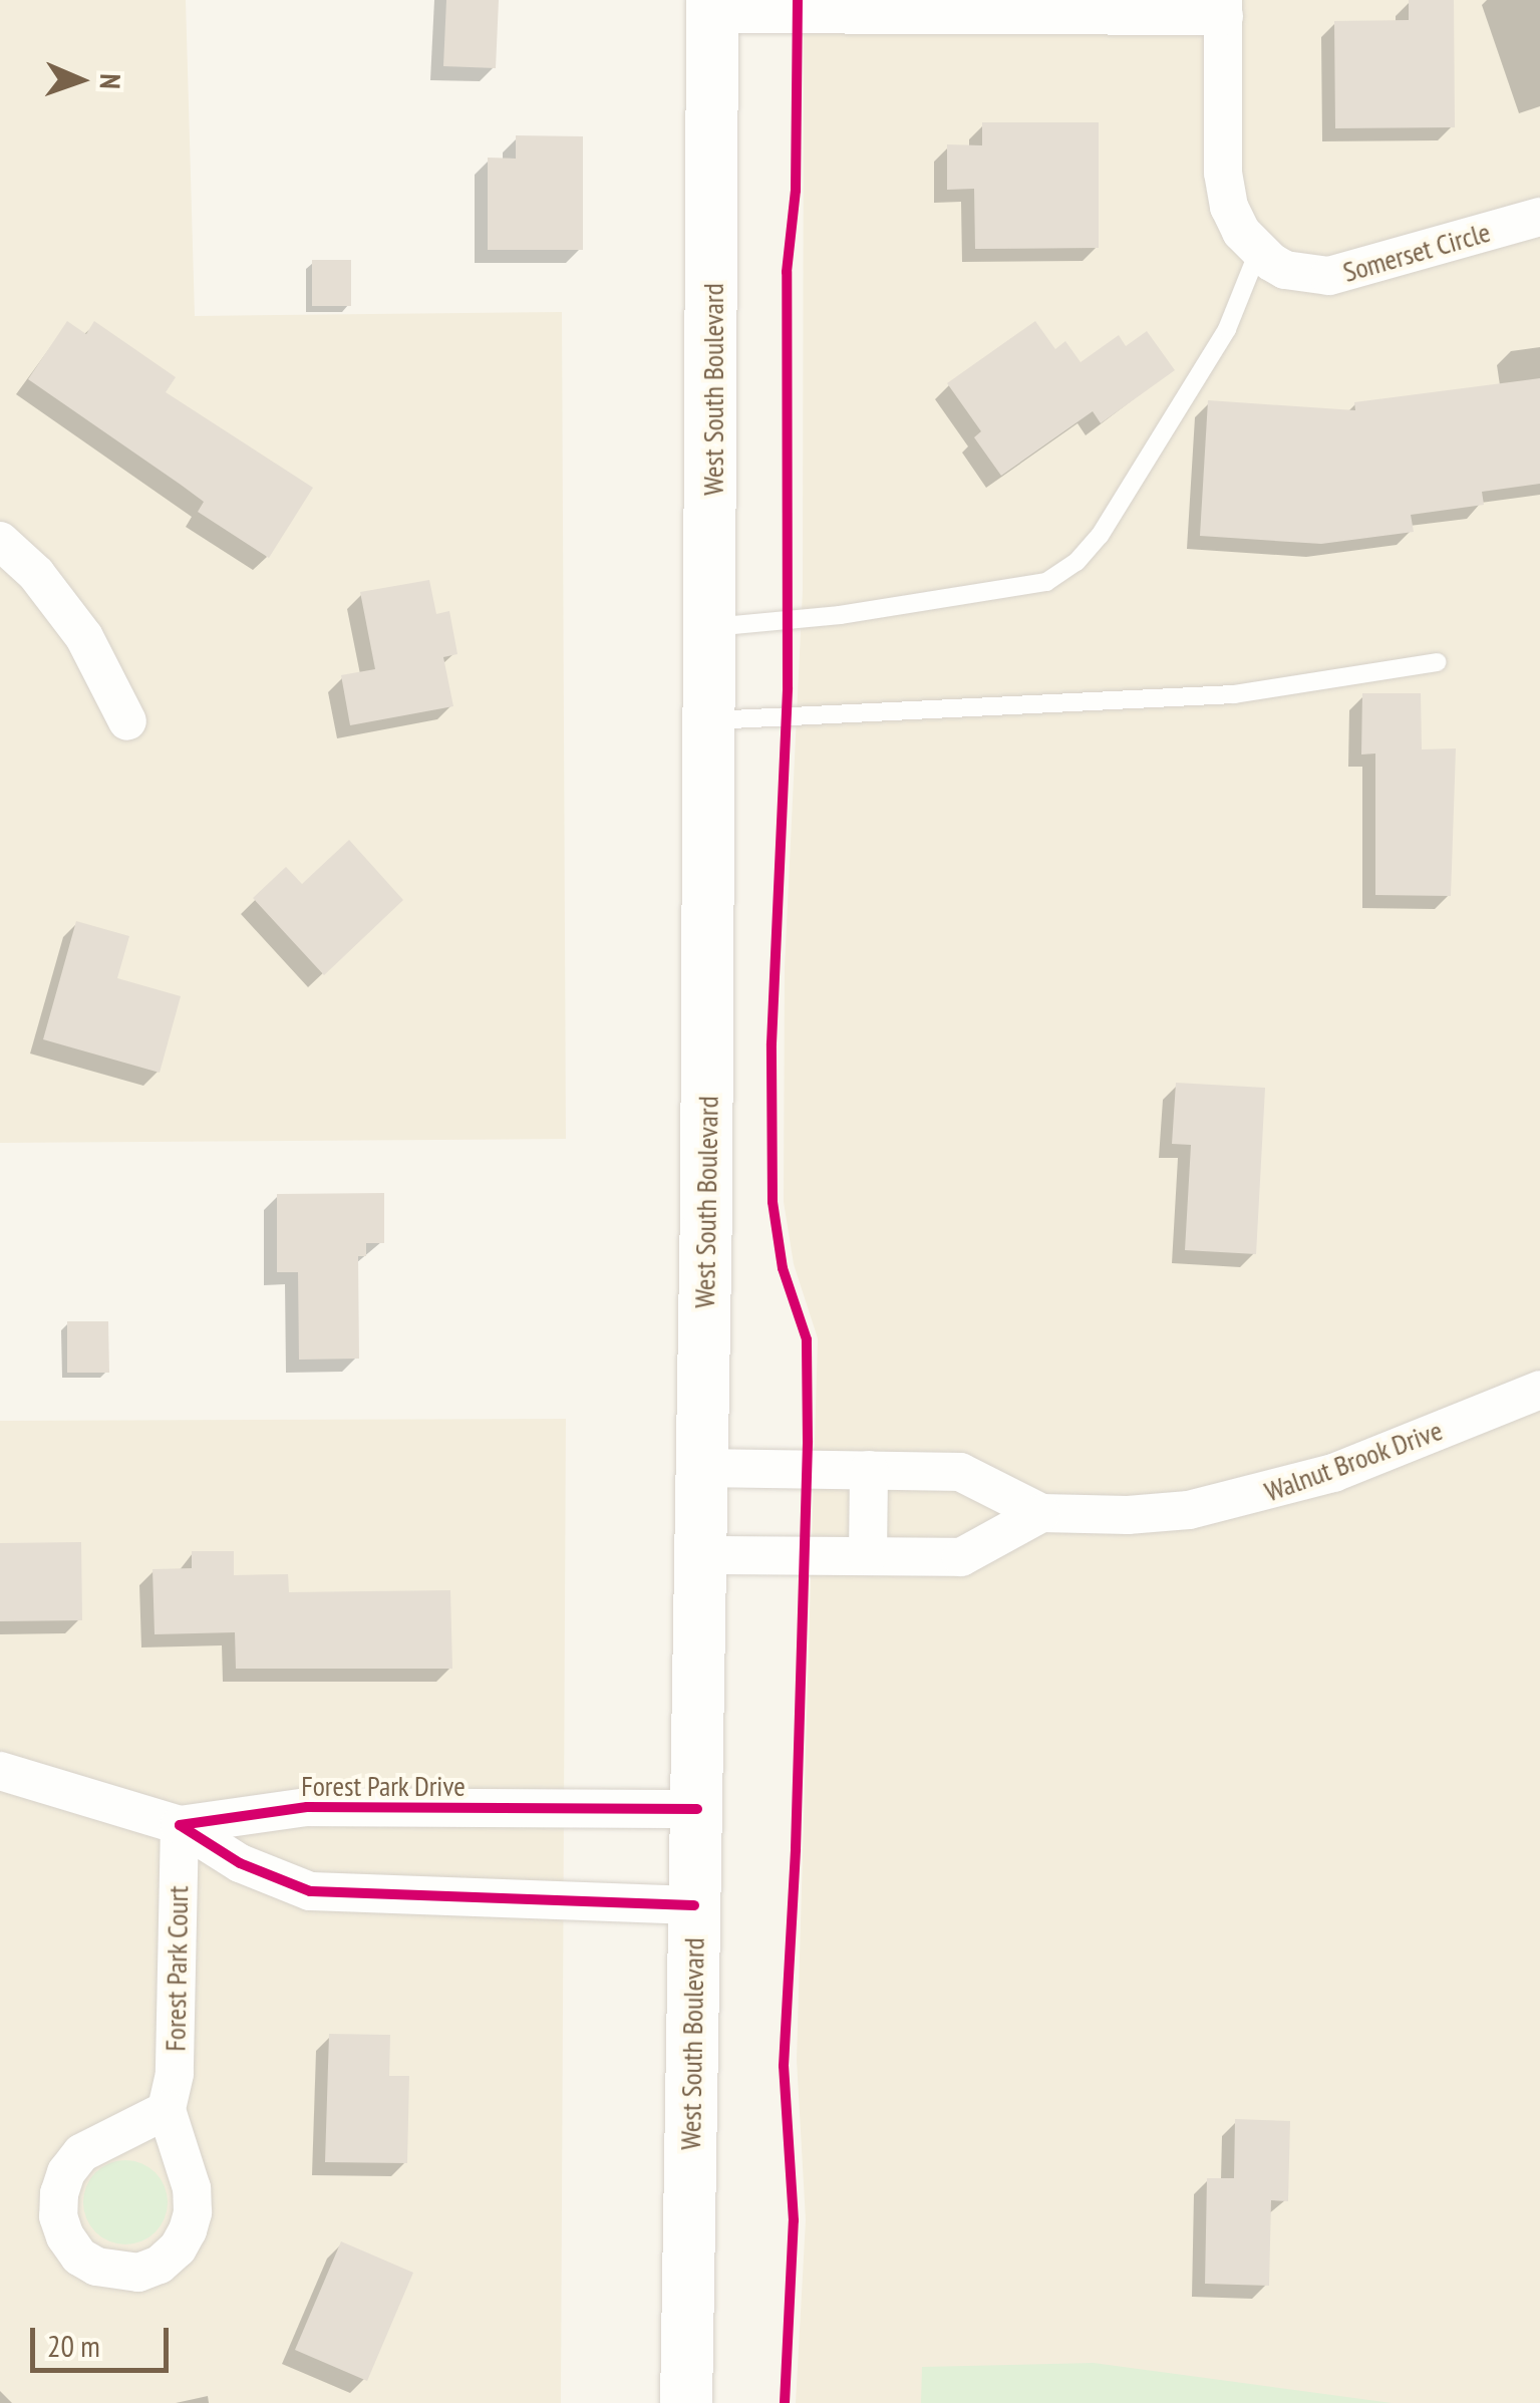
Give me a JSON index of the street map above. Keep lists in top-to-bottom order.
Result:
{
  "streets": {
    "main road": ["West South Boulevard"],
    "street": [
      "Somerset Circle",
      "Walnut Brook Drive",
      "Forest Park Drive",
      "Forest Park Court"
    ]
  },
  "crossings": [
    ["West South Boulevard", "Walnut Brook Drive"],
    ["West South Boulevard", "Forest Park Drive"],
    ["Forest Park Drive", "Forest Park Court"]
  ],
  "scale_bar": "20 m",
  "north": "right"
}
